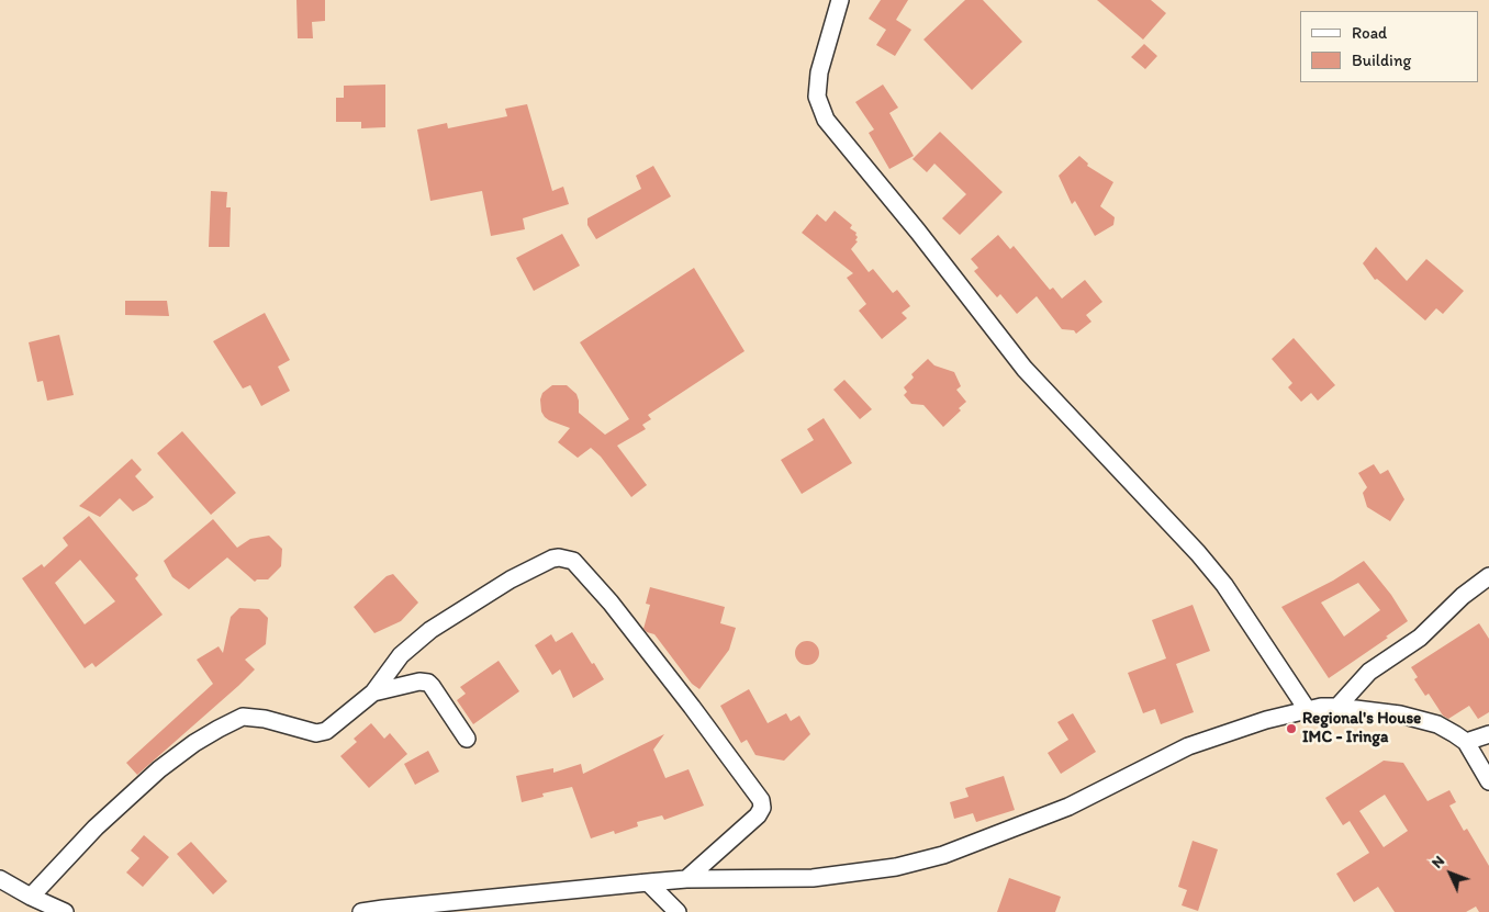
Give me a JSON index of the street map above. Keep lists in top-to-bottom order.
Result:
{
  "places": ["Regional's House IMC - Iringa"],
  "legend": ["Road", "Building"],
  "north": "top left"
}
